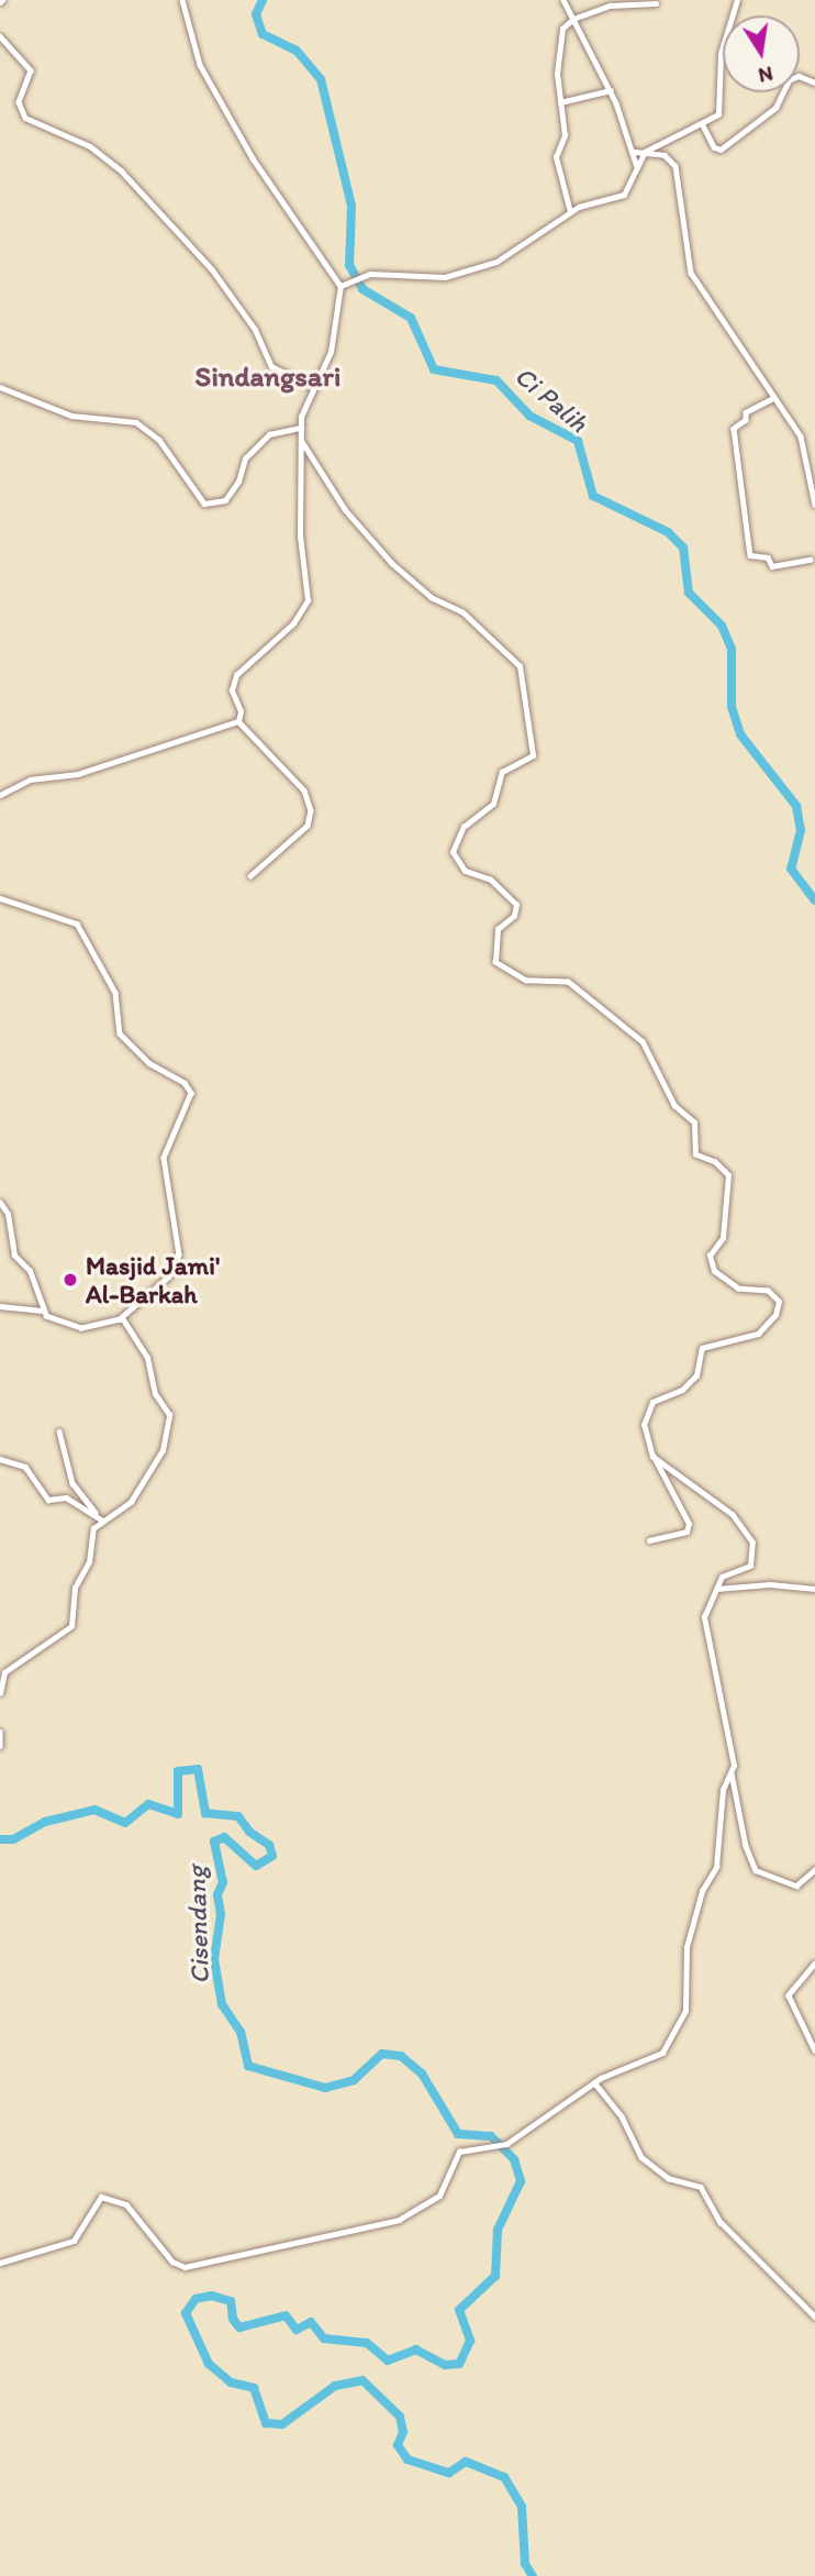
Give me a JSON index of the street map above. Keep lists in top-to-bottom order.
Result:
{
  "districts": ["Sindangsari"],
  "water": ["Ci Palih", "Cisendang"],
  "places": ["Masjid Jami' Al-Barkah"],
  "north": "bottom"
}
